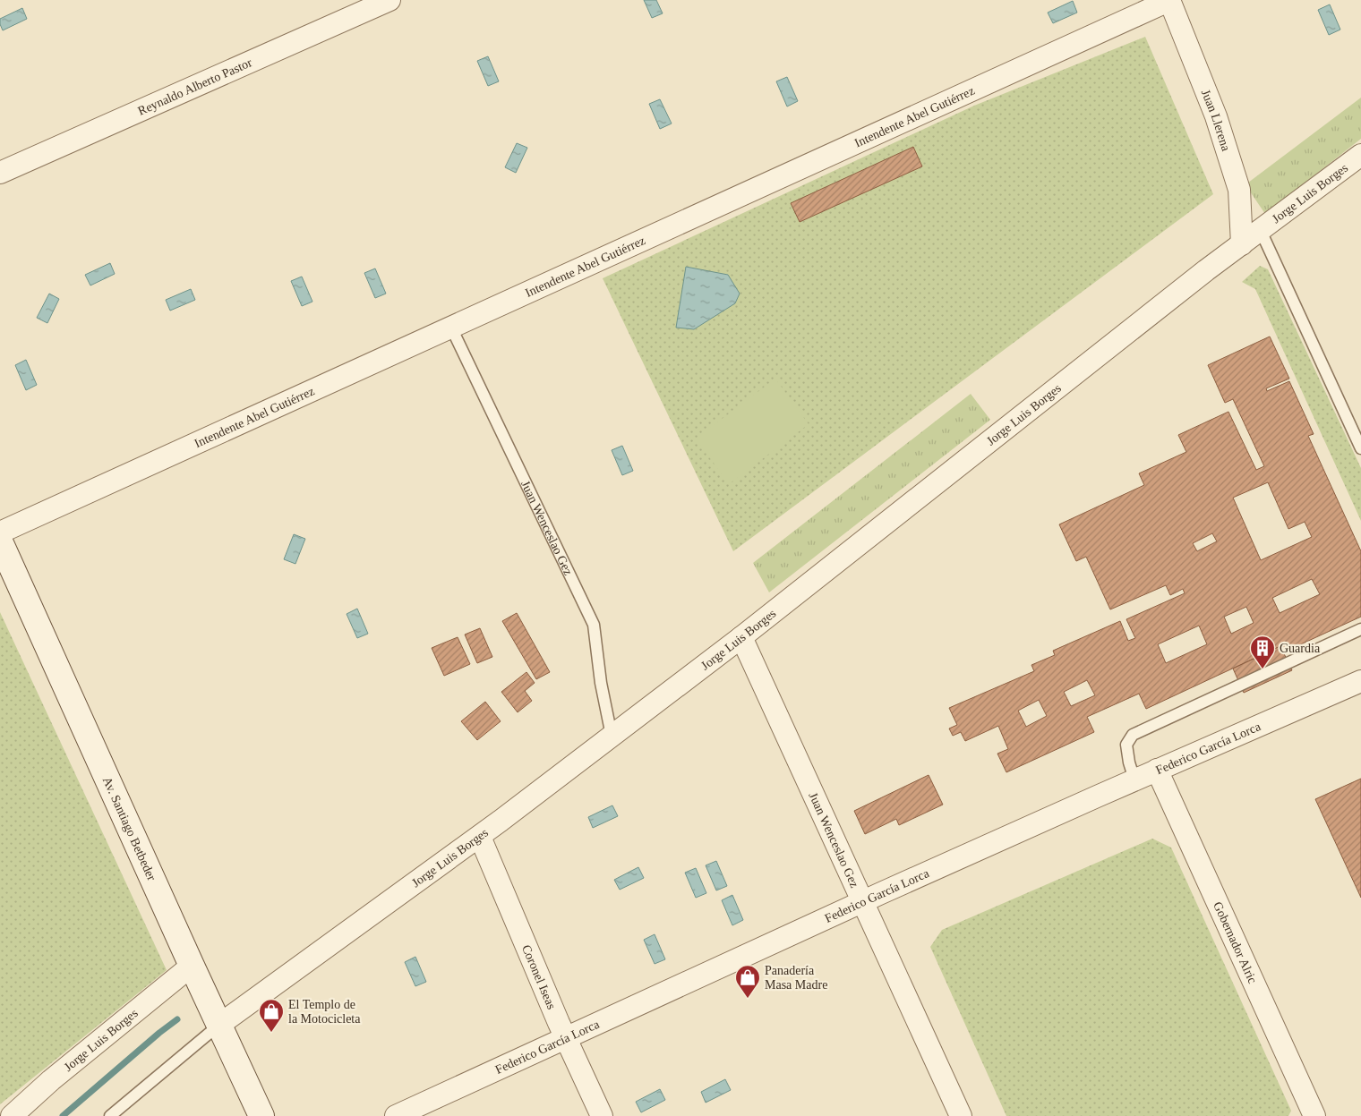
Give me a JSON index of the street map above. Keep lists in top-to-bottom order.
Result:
{
  "streets": {
    "main road": ["Av. Santiago Betbeder"],
    "street": [
      "Reynaldo Alberto Pastor",
      "Intendente Abel Gutiérrez",
      "Juan Llerena",
      "Jorge Luis Borges",
      "Juan Wenceslao Gez",
      "Federico García Lorca",
      "Gobernador Alric",
      "Coronel Iseas"
    ]
  },
  "crossings": [
    ["Intendente Abel Gutiérrez", "Juan Llerena"],
    ["Intendente Abel Gutiérrez", "Juan Wenceslao Gez"],
    ["Juan Llerena", "Jorge Luis Borges"],
    ["Jorge Luis Borges", "Juan Wenceslao Gez"],
    ["Jorge Luis Borges", "Av. Santiago Betbeder"],
    ["Jorge Luis Borges", "Coronel Iseas"],
    ["Juan Wenceslao Gez", "Federico García Lorca"],
    ["Federico García Lorca", "Gobernador Alric"],
    ["Federico García Lorca", "Coronel Iseas"]
  ],
  "places": {
    "building": ["Guardia"],
    "shop": ["Panadería Masa Madre", "El Templo de la Motocicleta"]
  }
}
